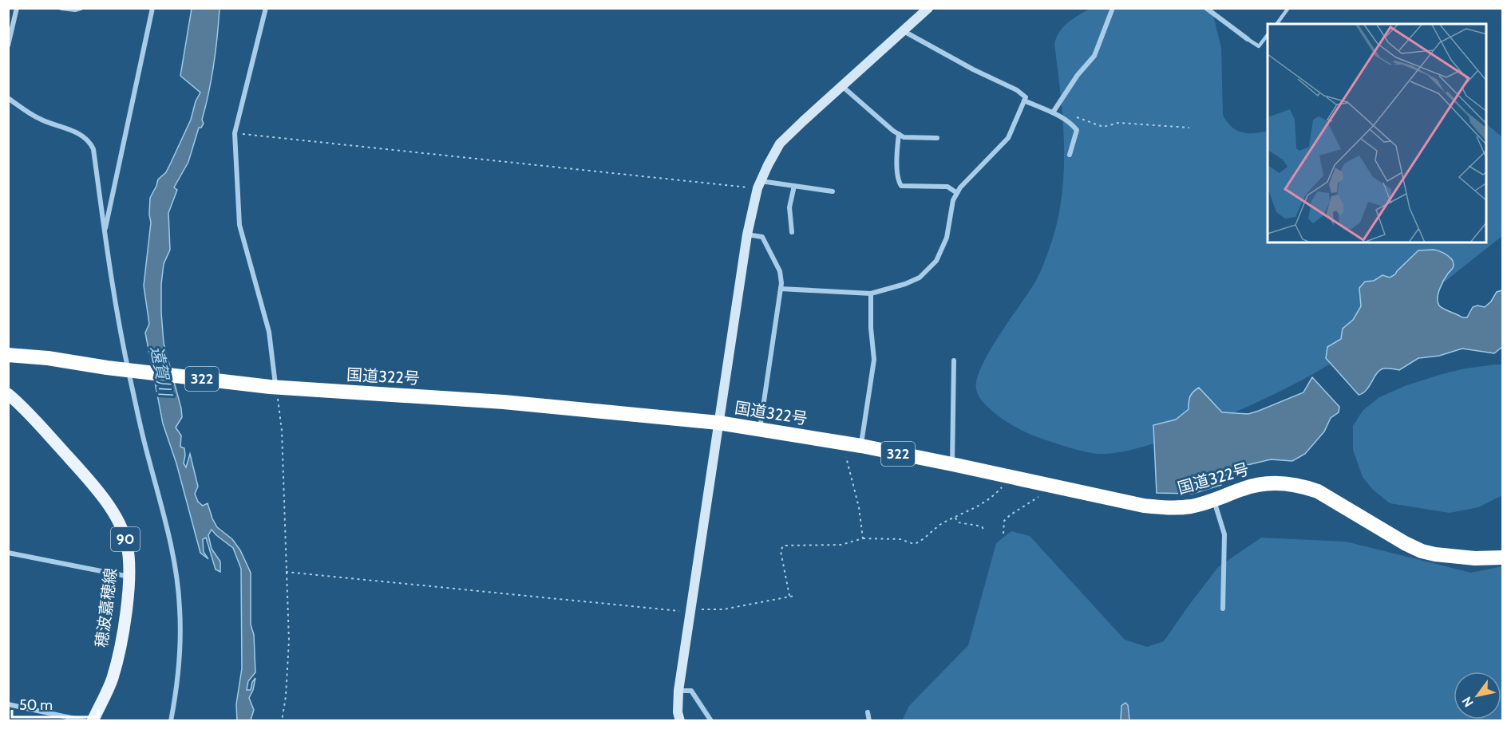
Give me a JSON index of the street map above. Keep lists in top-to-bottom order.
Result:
{
  "streets": {
    "highway": ["国道322号", "322"],
    "main road": ["90", "穂波嘉穂線"]
  },
  "water": ["遠賀川"],
  "scale_bar": "50 m",
  "north": "bottom left"
}
